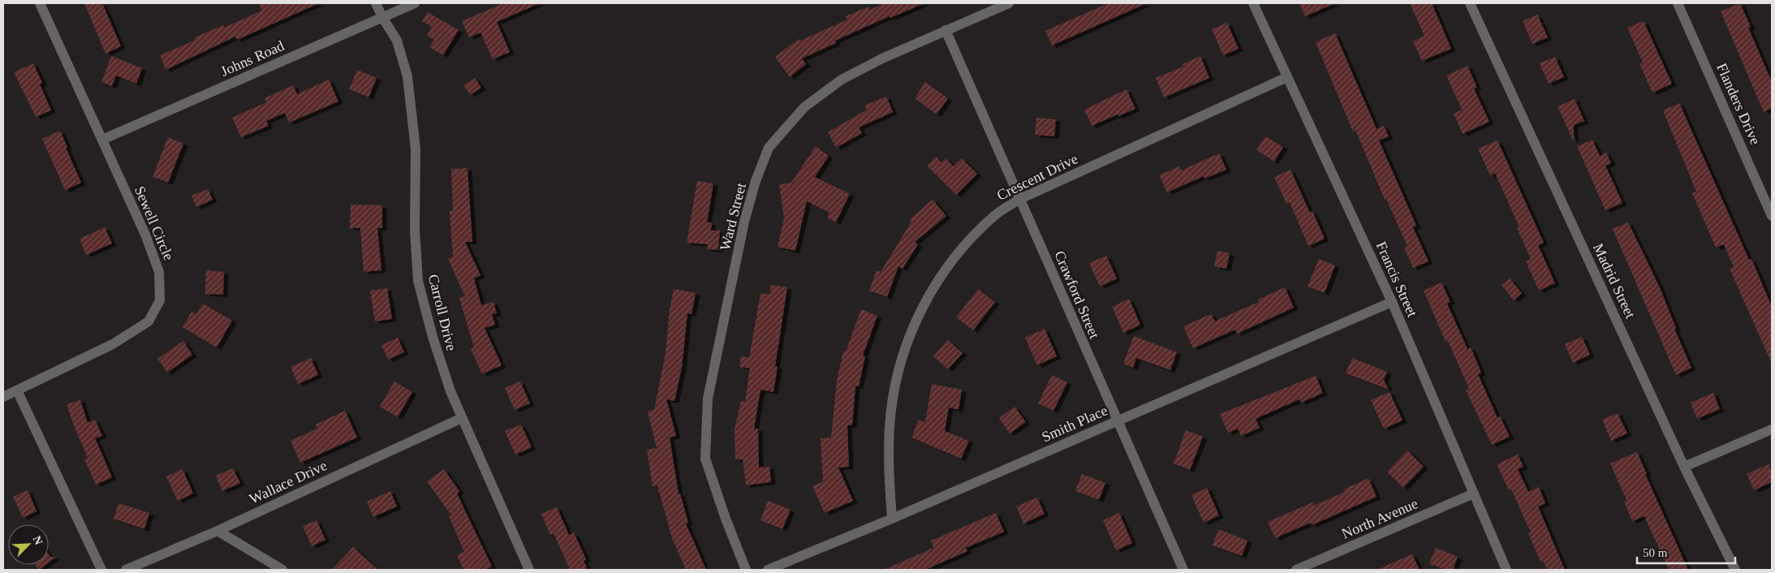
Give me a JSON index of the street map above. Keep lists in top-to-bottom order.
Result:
{
  "streets": {
    "street": [
      "Johns Road",
      "Flanders Drive",
      "Crescent Drive",
      "Ward Street",
      "Sewell Circle",
      "Francis Street",
      "Madrid Street",
      "Crawford Street",
      "Carroll Drive",
      "Smith Place",
      "Wallace Drive",
      "North Avenue"
    ]
  },
  "crossings": [
    ["Johns Road", "Sewell Circle"],
    ["Johns Road", "Carroll Drive"],
    ["Crescent Drive", "Francis Street"],
    ["Crescent Drive", "Crawford Street"],
    ["Crescent Drive", "Smith Place"],
    ["Ward Street", "Crawford Street"],
    ["Francis Street", "Smith Place"],
    ["Francis Street", "North Avenue"],
    ["Crawford Street", "Smith Place"],
    ["Carroll Drive", "Wallace Drive"]
  ],
  "scale_bar": "50 m",
  "north": "top right"
}
